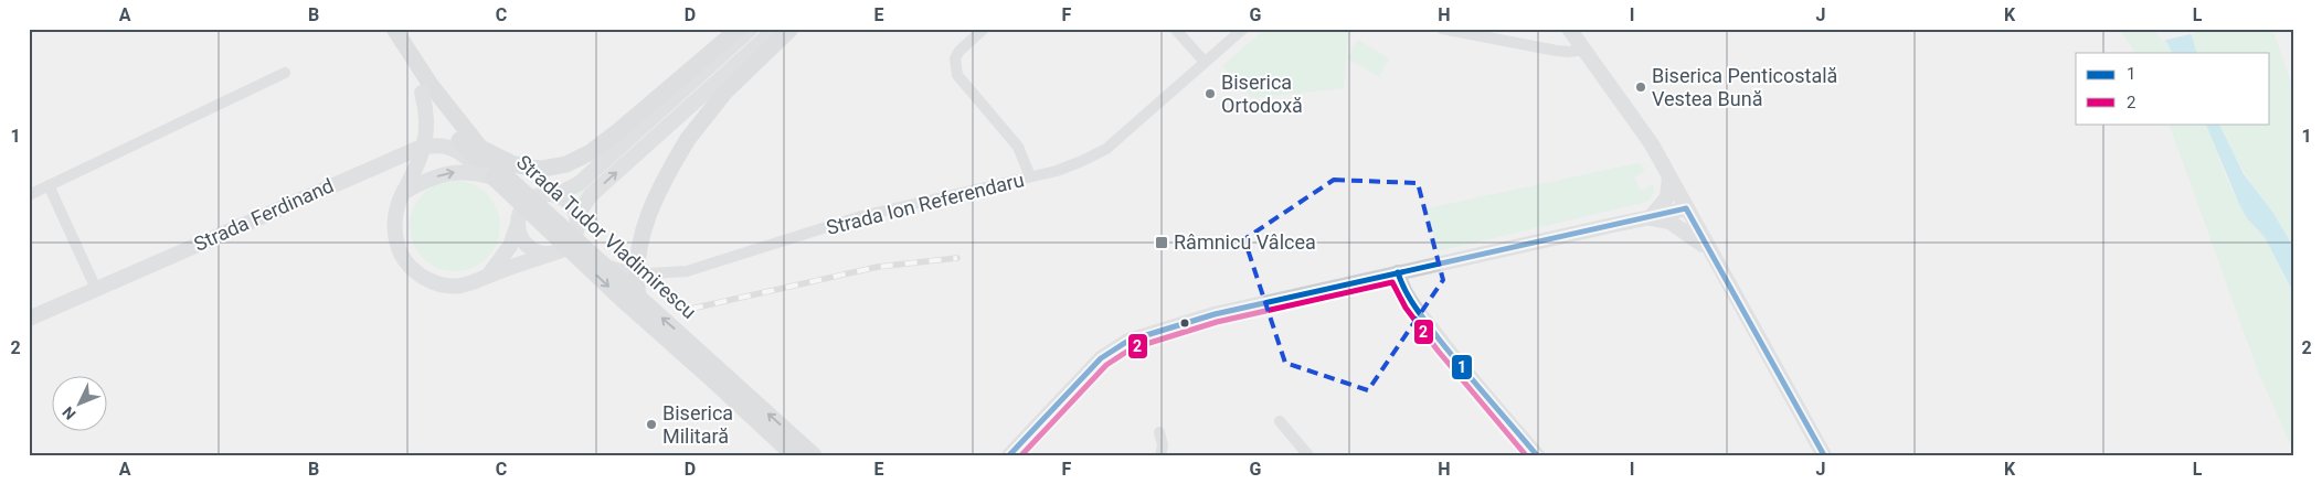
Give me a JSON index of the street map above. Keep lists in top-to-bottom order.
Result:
{
  "streets": {
    "main road": ["Strada Ferdinand", "Strada Tudor Vladimirescu"],
    "street": ["Strada Ion Referendaru"]
  },
  "crossings": [
    ["Strada Ferdinand", "Strada Tudor Vladimirescu"]
  ],
  "places": {
    "other": ["Biserica Penticostală Vestea Bună", "Biserica Ortodoxă", "Biserica Militară"],
    "transit": ["Râmnicu Vâlcea"]
  },
  "lines": ["transit line 1", "transit line 2"],
  "legend": ["1", "2"],
  "north": "bottom left",
  "grid": {
    "columns": [
      "A",
      "B",
      "C",
      "D",
      "E",
      "F",
      "G",
      "H",
      "I",
      "J",
      "K",
      "L"
    ],
    "rows": ["1", "2"]
  }
}
